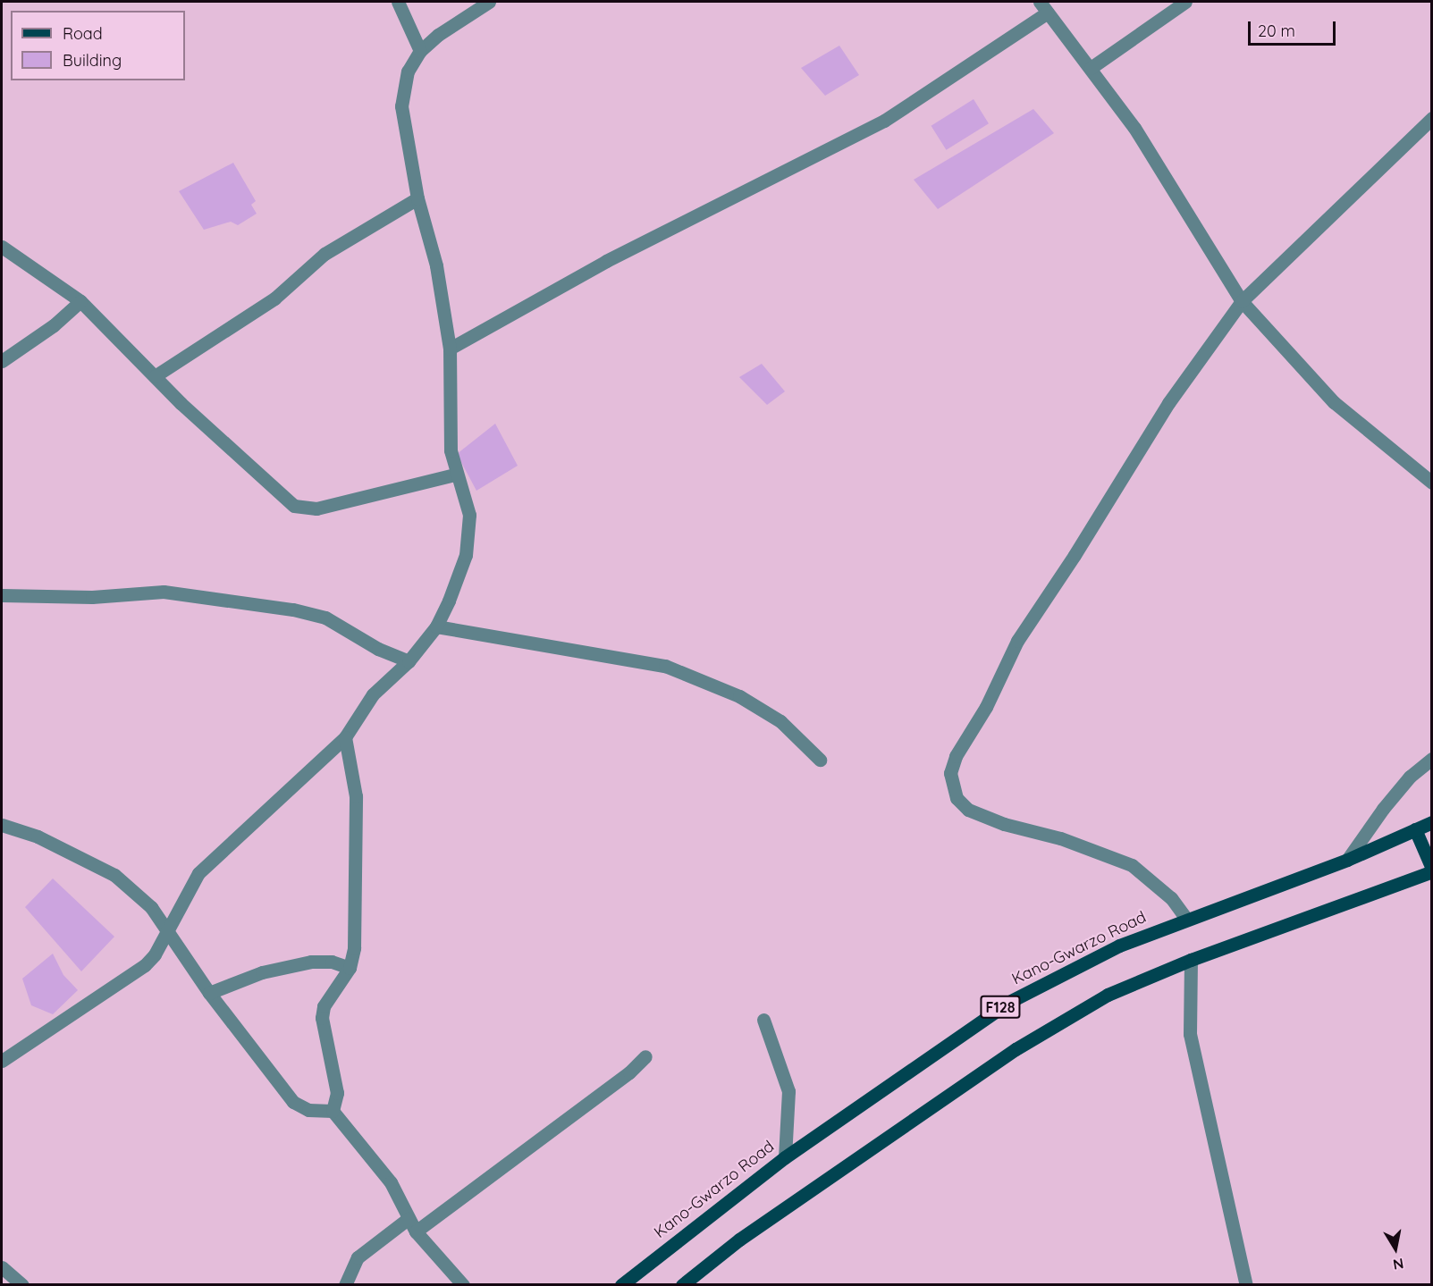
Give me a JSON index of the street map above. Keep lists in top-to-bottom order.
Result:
{
  "streets": {
    "main road": ["Kano-Gwarzo Road", "F128"]
  },
  "legend": ["Road", "Building"],
  "scale_bar": "20 m",
  "north": "bottom"
}
